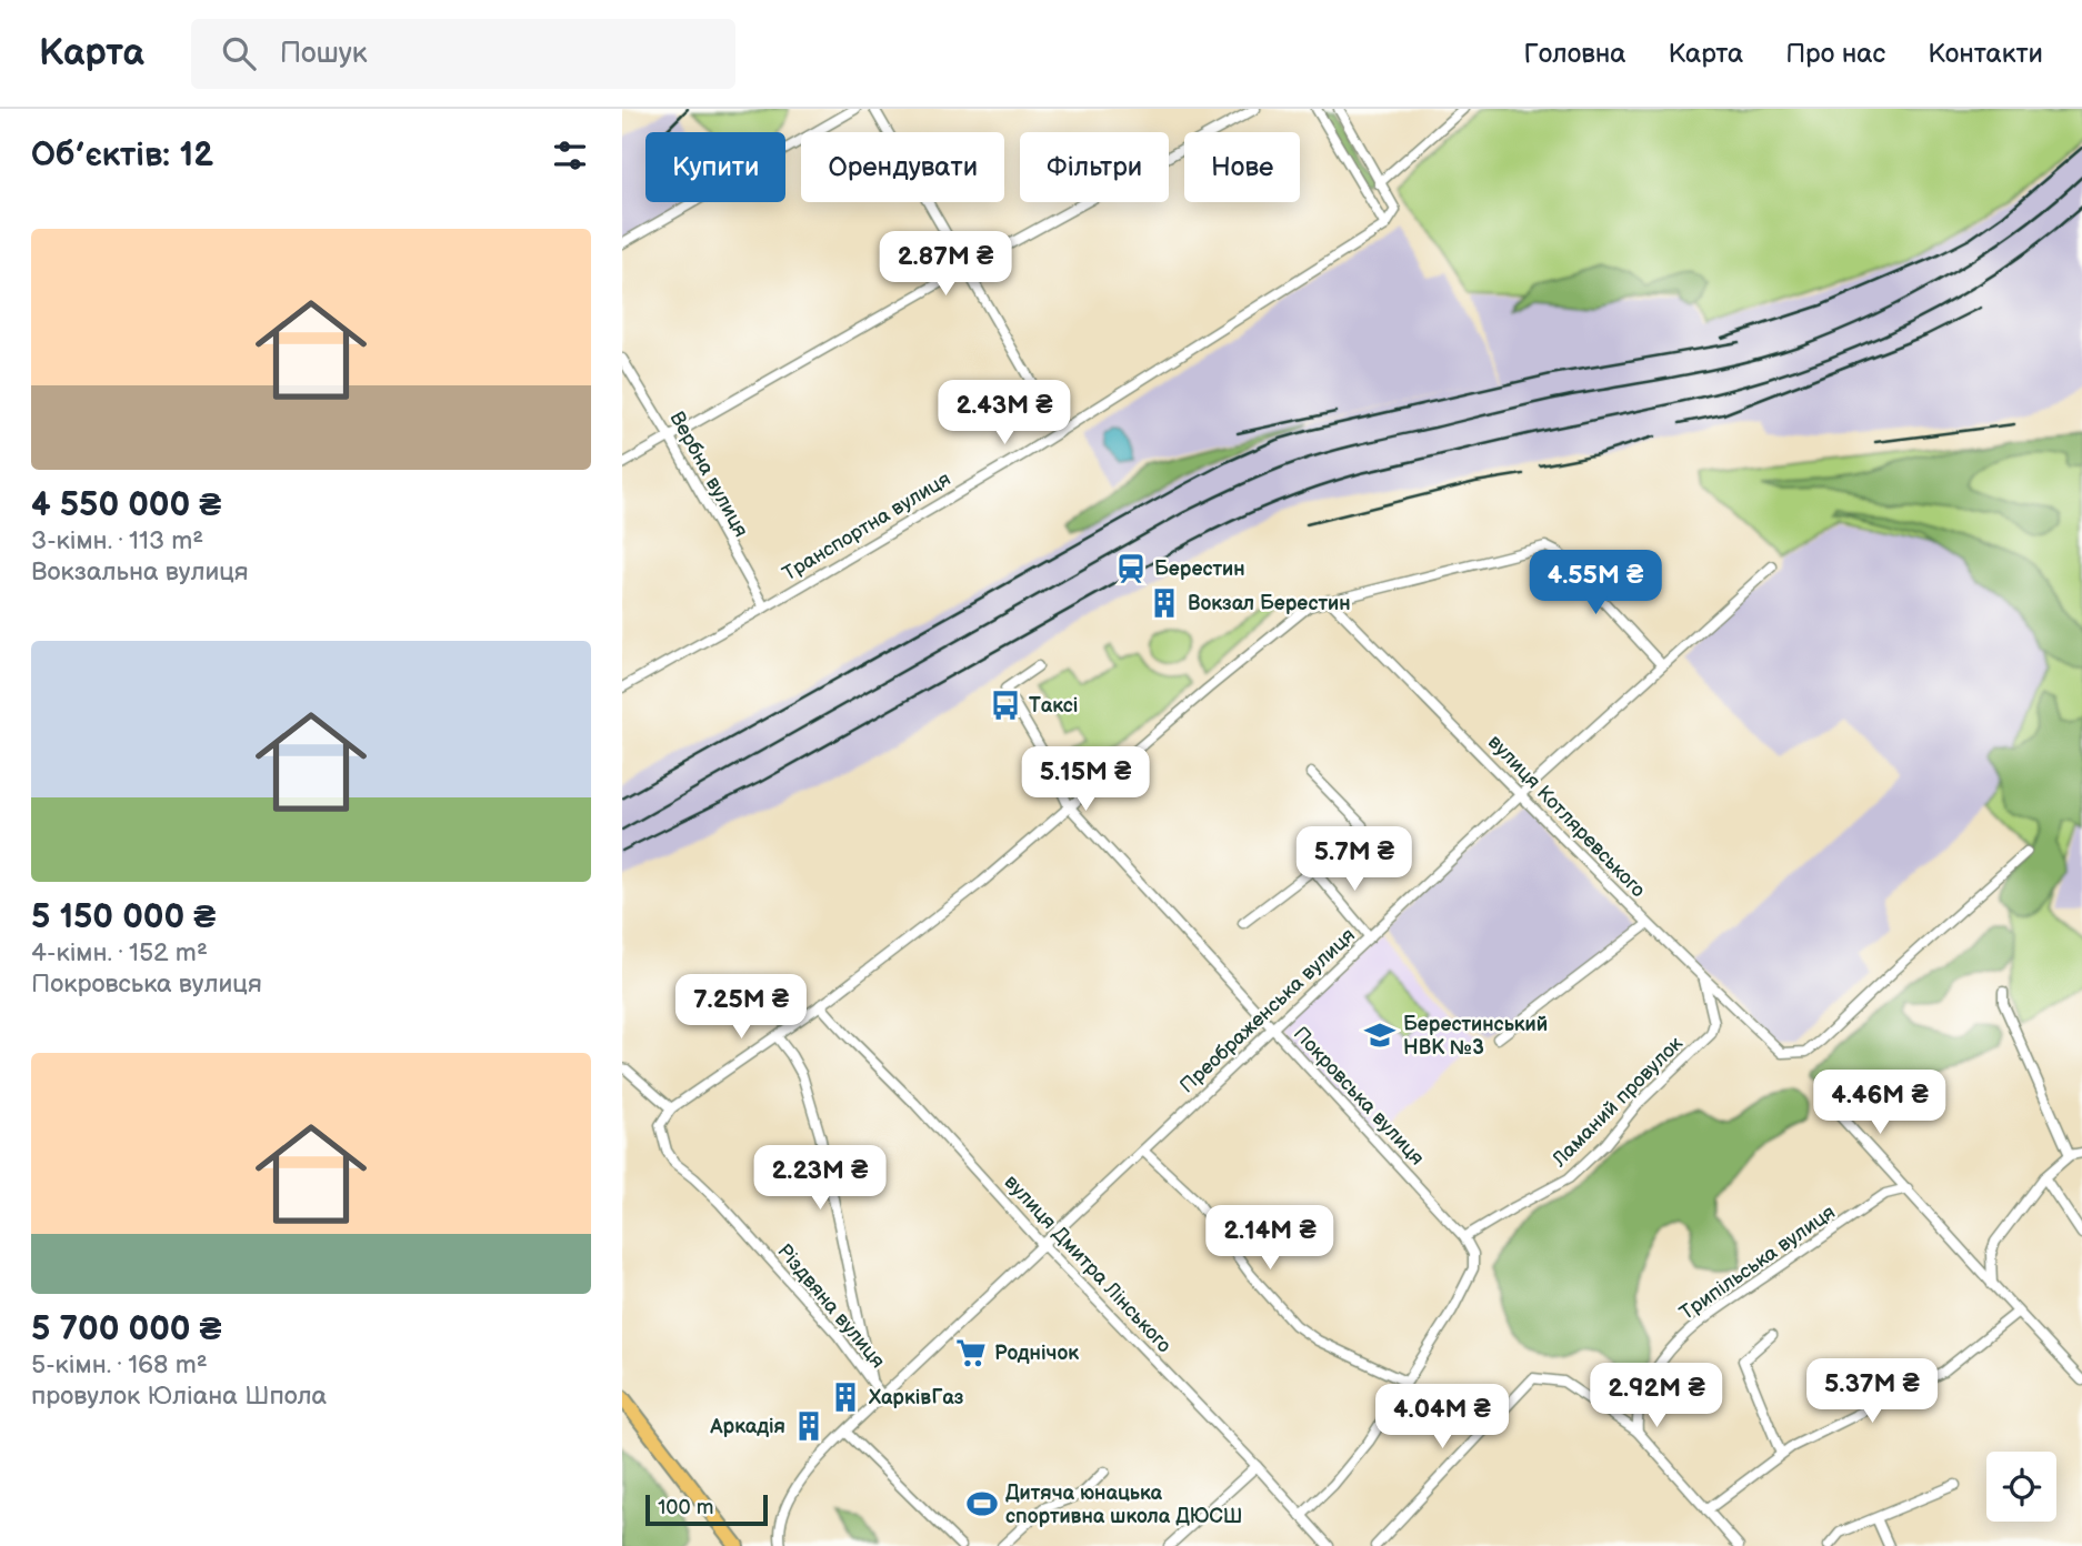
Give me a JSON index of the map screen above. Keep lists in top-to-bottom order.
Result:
{
  "streets": {
    "street": [
      "Вербна вулиця",
      "Транспортна вулиця",
      "вулиця Котляревського",
      "Преображенська вулиця",
      "Покровська вулиця",
      "Ламаний провулок",
      "Трипільська вулиця",
      "вулиця Дмитра Лінського",
      "Різдвяна вулиця"
    ]
  },
  "crossings": [
    ["Вербна вулиця", "Транспортна вулиця"],
    ["вулиця Котляревського", "Преображенська вулиця"],
    ["вулиця Котляревського", "Ламаний провулок"],
    ["Преображенська вулиця", "Покровська вулиця"],
    ["Преображенська вулиця", "вулиця Дмитра Лінського"],
    ["Преображенська вулиця", "Різдвяна вулиця"],
    ["Покровська вулиця", "Ламаний провулок"]
  ],
  "places": {
    "station": ["Берестин"],
    "building": ["Вокзал Берестин", "ХарківГаз", "Аркадія"],
    "bus stop": ["Таксі"],
    "school or university": ["Берестинський НВК №3"],
    "supermarket": ["Роднічок"],
    "sports": ["Дитяча юнацька спортивна школа ДЮСШ"]
  },
  "scale_bar": "100 m",
  "page": {
    "header": "Карта",
    "search": "Пошук",
    "nav": [
      "Головна",
      "Карта",
      "Про нас",
      "Контакти"
    ],
    "heading": "Об’єктів: 12",
    "chip": [
      "Купити",
      "Орендувати",
      "Фільтри",
      "Нове"
    ],
    "list": [
      {
        "name": "4 550 000 ₴",
        "note": "3-кімн. · 113 m² · Вокзальна вулиця"
      },
      {
        "name": "5 150 000 ₴",
        "note": "4-кімн. · 152 m² · Покровська вулиця"
      },
      {
        "name": "5 700 000 ₴",
        "note": "5-кімн. · 168 m² · провулок Юліана Шпола"
      }
    ],
    "price": [
      "2.87M ₴",
      "2.43M ₴",
      "4.55M ₴",
      "5.15M ₴",
      "5.7M ₴",
      "7.25M ₴",
      "4.46M ₴",
      "2.23M ₴",
      "2.14M ₴",
      "5.37M ₴",
      "2.92M ₴",
      "4.04M ₴"
    ],
    "scale": "100 m"
  }
}
